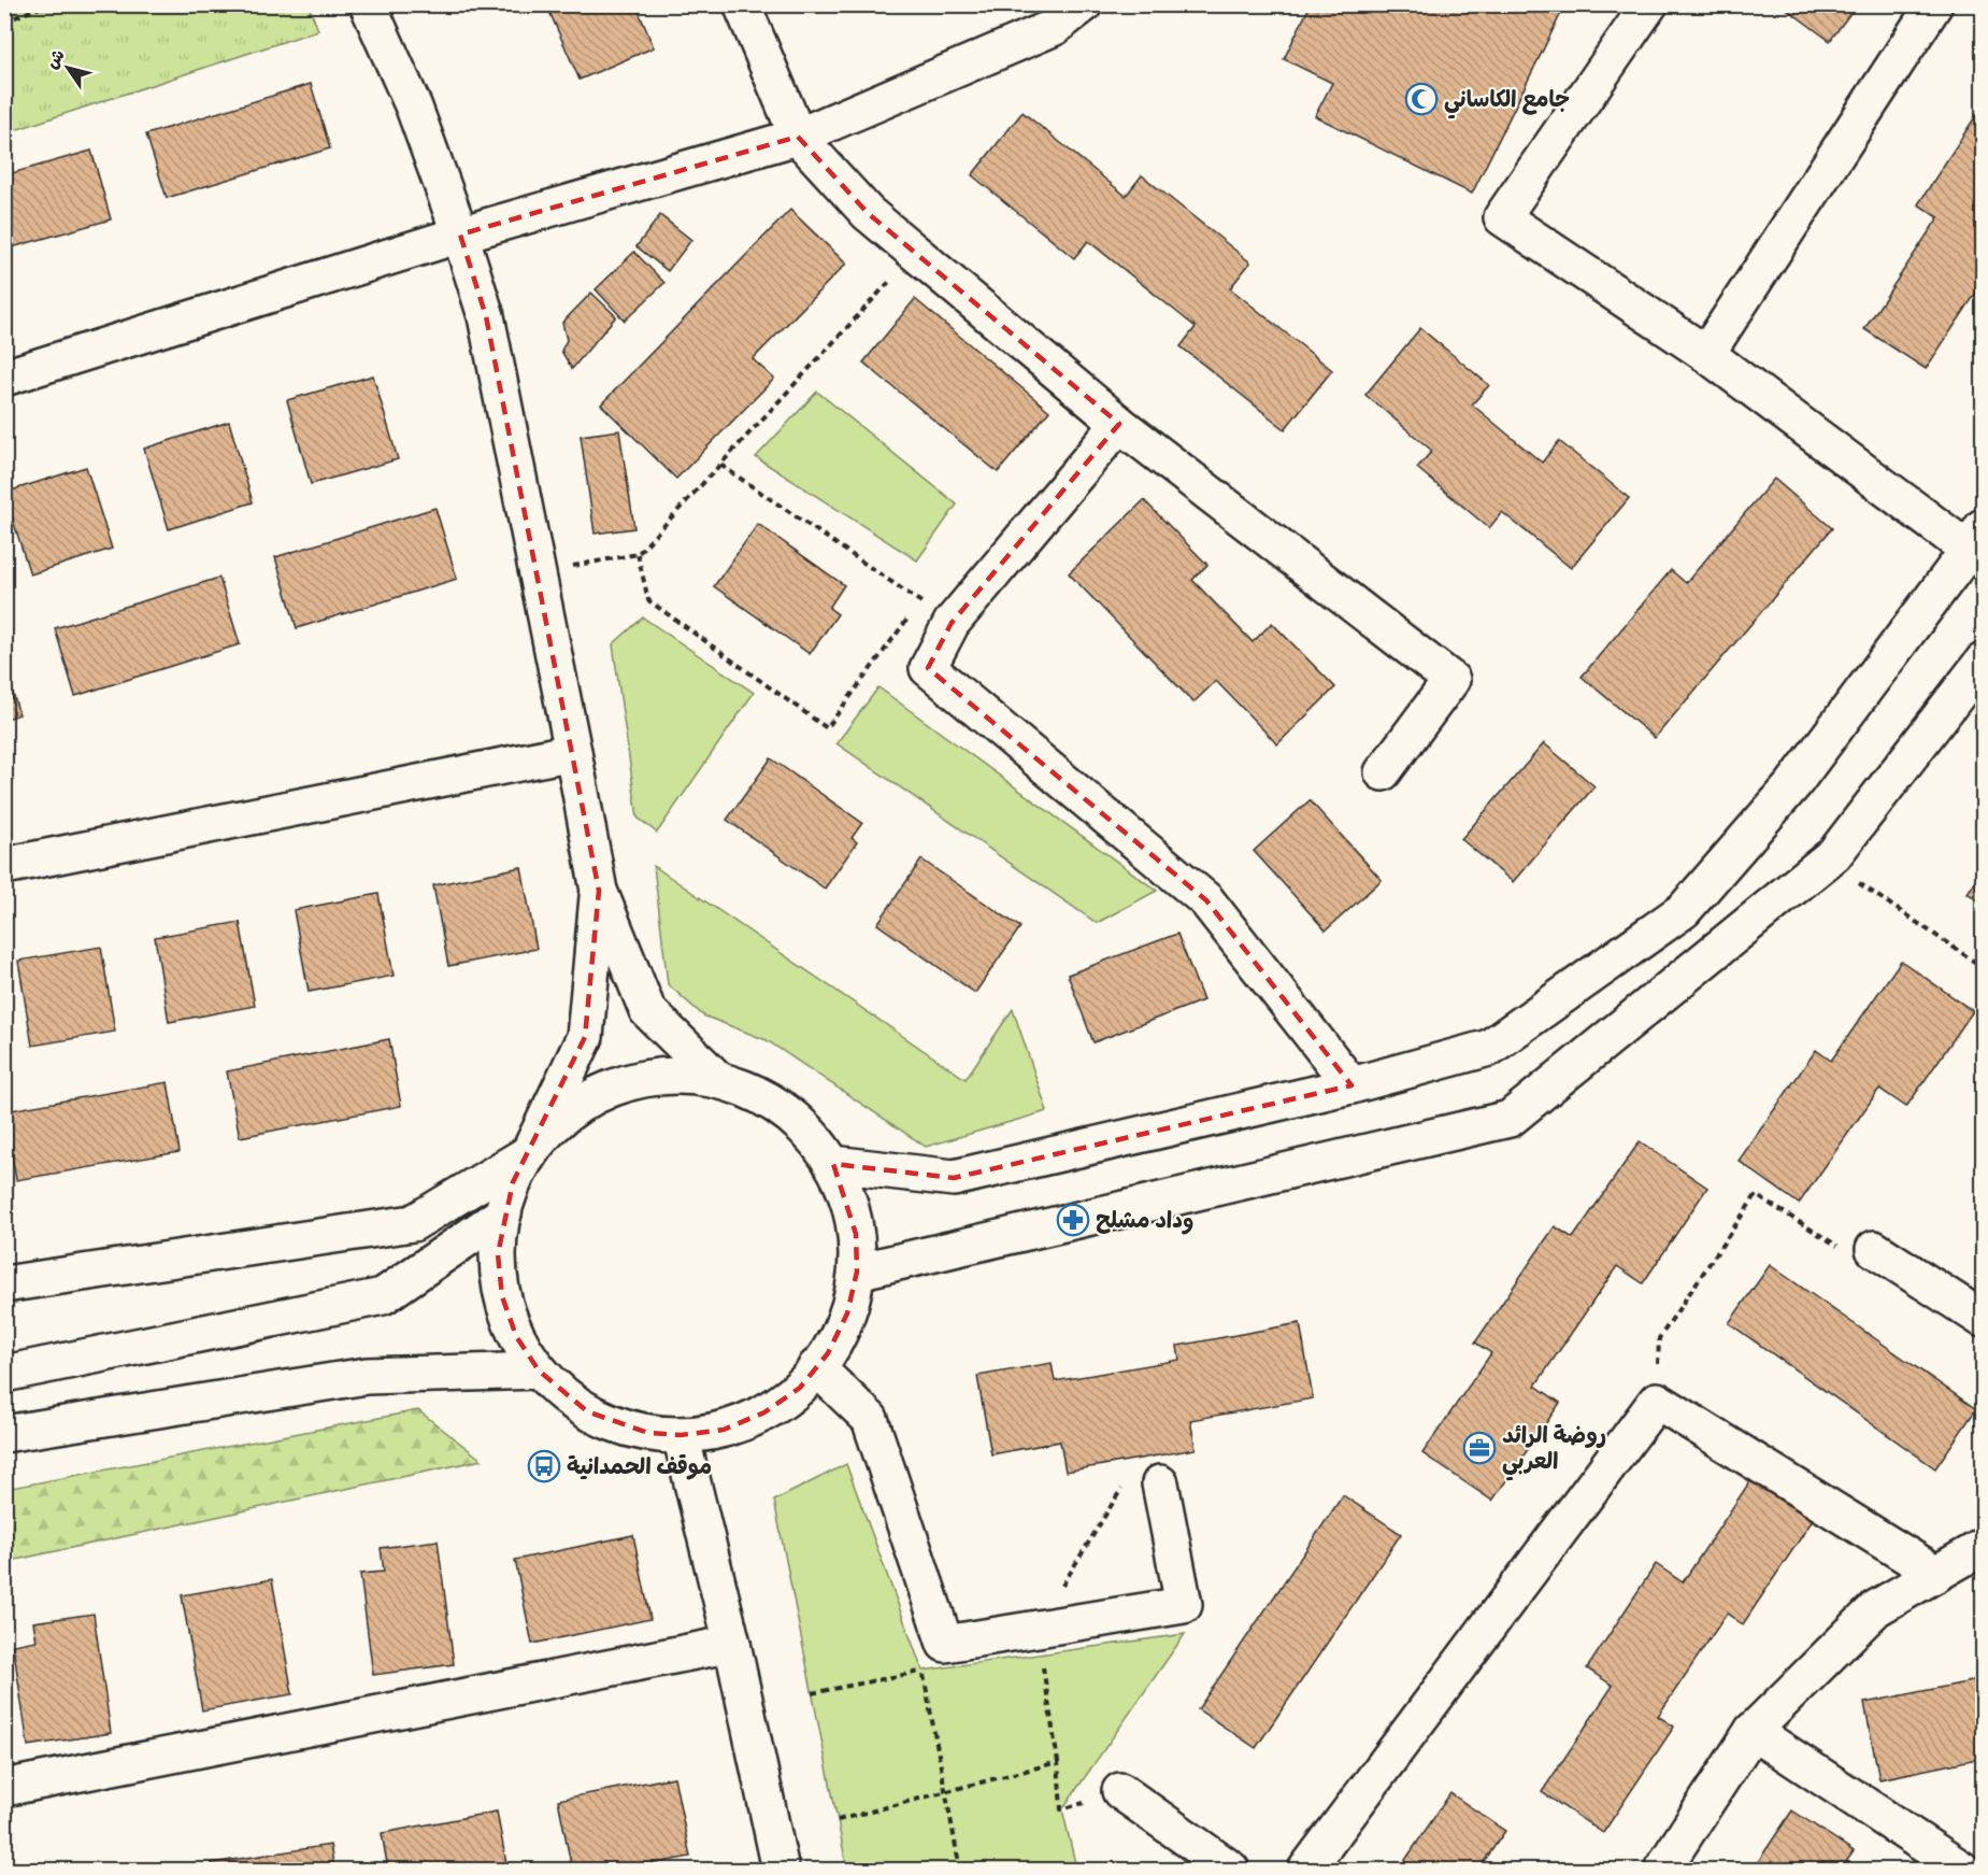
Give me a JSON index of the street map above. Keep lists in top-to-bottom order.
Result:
{
  "places": {
    "mosque": ["جامع الكاساني"],
    "pharmacy": ["وداد مشلح"],
    "office": ["روضة الرائد العربي"],
    "bus stop": ["موقف الحمدانية"]
  },
  "north": "top left"
}
